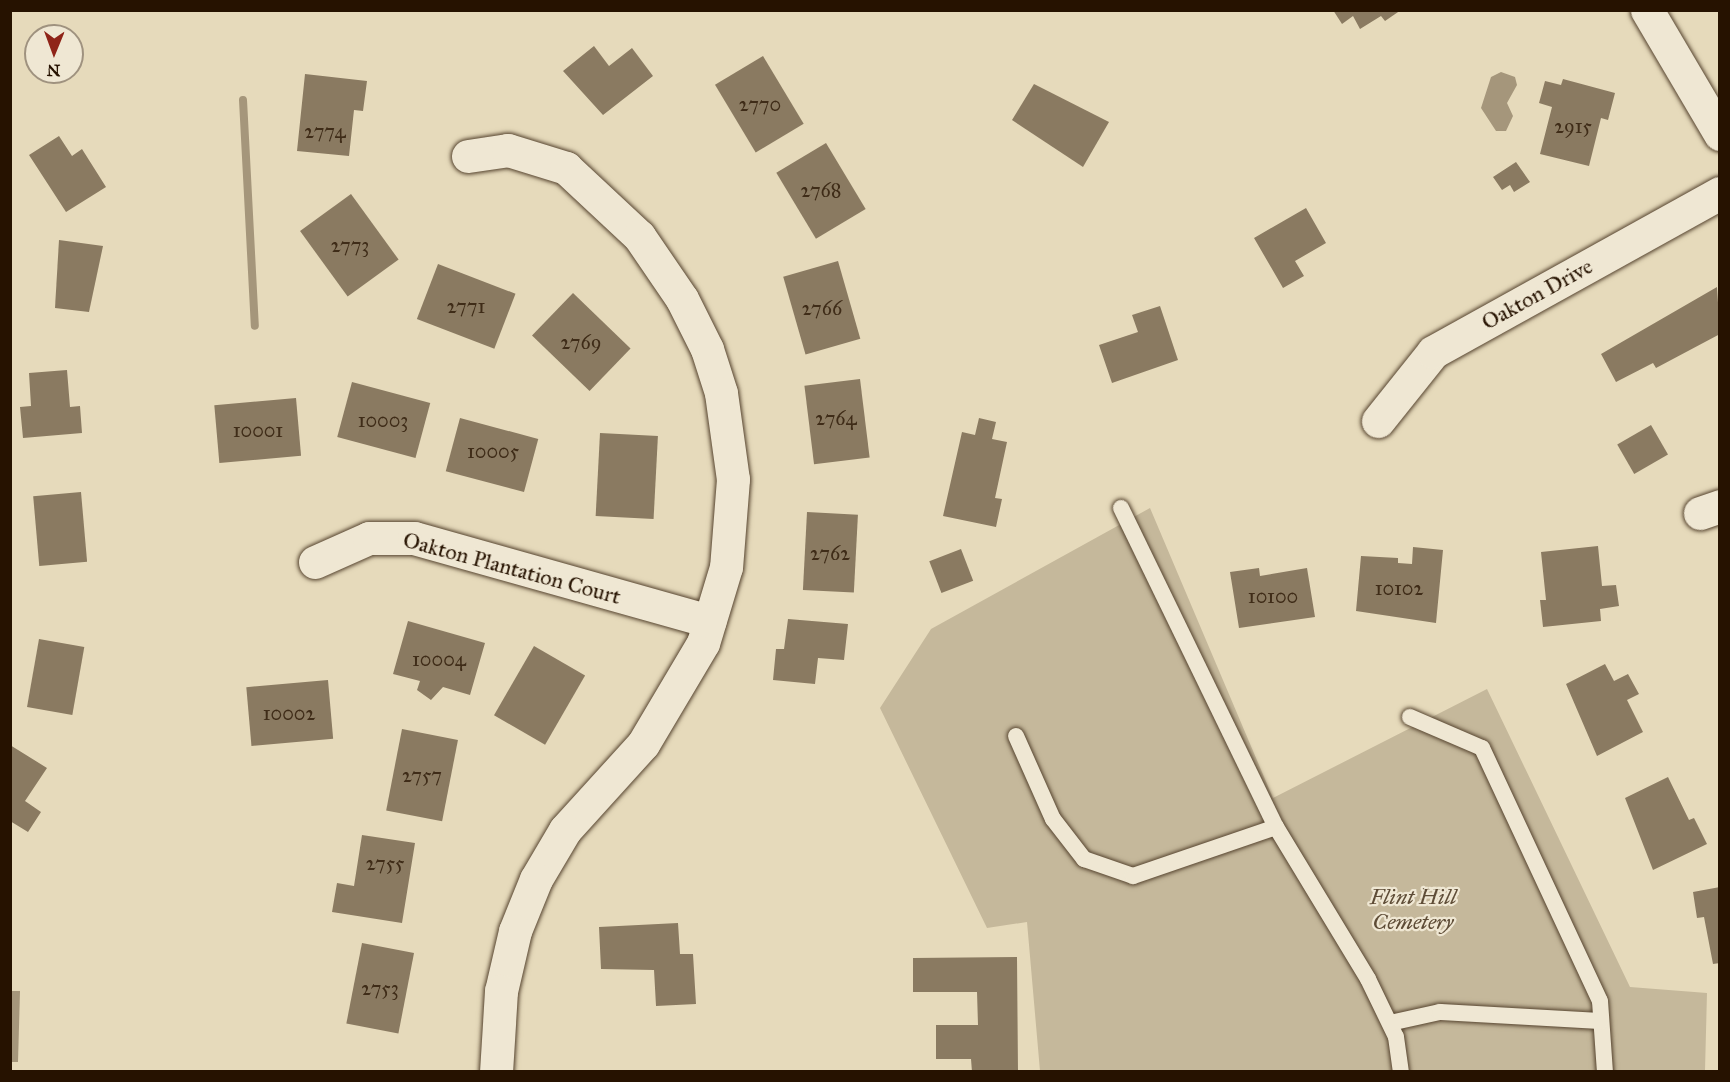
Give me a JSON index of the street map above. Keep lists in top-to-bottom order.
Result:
{
  "streets": {
    "street": ["Oakton Drive", "Oakton Plantation Court"]
  },
  "parks": ["Flint Hill Cemetery"],
  "house_numbers": [
    "2770",
    "2915",
    "2774",
    "2768",
    "2773",
    "2771",
    "2766",
    "2769",
    "2764",
    "10003",
    "10001",
    "10005",
    "2762",
    "10102",
    "10100",
    "10004",
    "10002",
    "2757",
    "2755",
    "2753"
  ],
  "north": "bottom"
}
